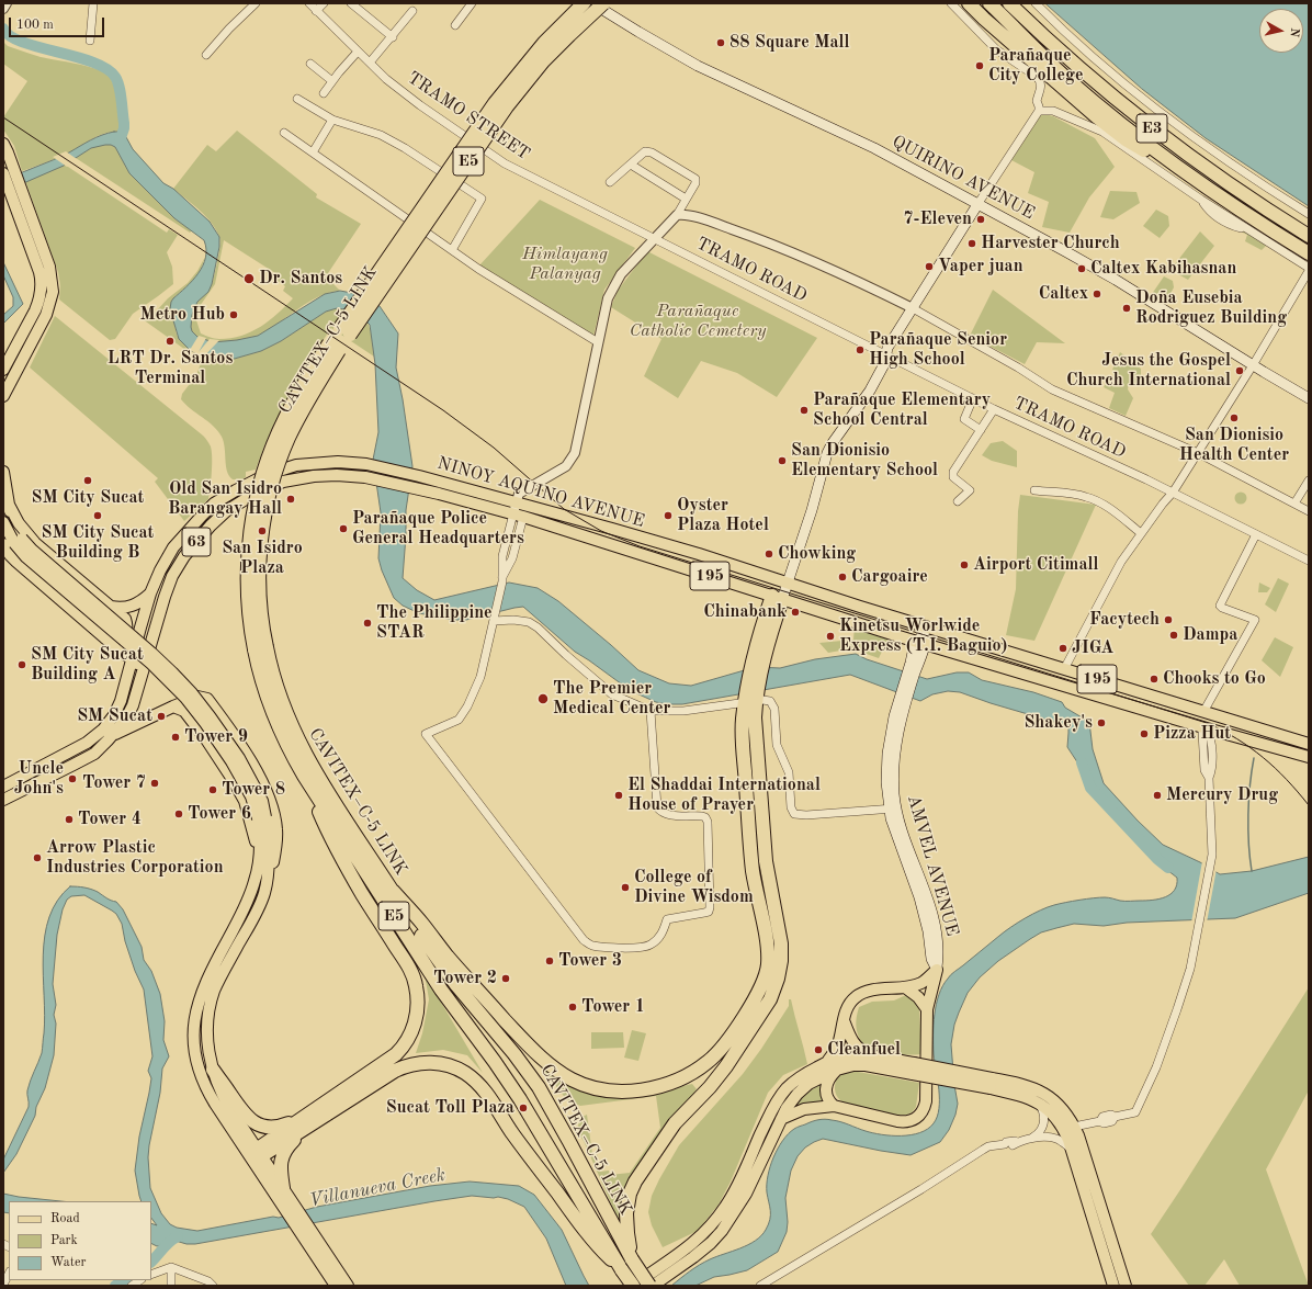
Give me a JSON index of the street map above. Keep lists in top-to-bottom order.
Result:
{
  "streets": {
    "highway": ["E3", "E5", "CAVITEX–C-5 LINK"],
    "main road": [
      "QUIRINO AVENUE",
      "NINOY AQUINO AVENUE",
      "63",
      "195",
      "AMVEL AVENUE"
    ],
    "street": ["TRAMO STREET", "TRAMO ROAD"]
  },
  "crossings": [
    ["TRAMO STREET", "TRAMO ROAD"],
    ["NINOY AQUINO AVENUE", "63"],
    ["NINOY AQUINO AVENUE", "AMVEL AVENUE"]
  ],
  "water": ["Villanueva Creek"],
  "parks": ["Himlayang Palanyag", "Parañaque Catholic Cemetery"],
  "places": [
    "88 Square Mall",
    "Parañaque City College",
    "7-Eleven",
    "Harvester Church",
    "Vaper juan",
    "Caltex Kabihasnan",
    "Dr. Santos",
    "Caltex",
    "Doña Eusebia Rodriguez Building",
    "Metro Hub",
    "LRT Dr. Santos Terminal",
    "Parañaque Senior High School",
    "Jesus the Gospel Church International",
    "Parañaque Elementary School Central",
    "San Dionisio Health Center",
    "San Dionisio Elementary School",
    "SM City Sucat",
    "Old San Isidro Barangay Hall",
    "SM City Sucat Building B",
    "Oyster Plaza Hotel",
    "Parañaque Police General Headquarters",
    "San Isidro Plaza",
    "Chowking",
    "Airport Citimall",
    "Cargoaire",
    "Chinabank",
    "Facytech",
    "The Philippine STAR",
    "Dampa",
    "Kinetsu Worlwide Express (T.I. Baguio)",
    "JIGA",
    "SM City Sucat Building A",
    "Chooks to Go",
    "The Premier Medical Center",
    "SM Sucat",
    "Shakey's",
    "Pizza Hut",
    "Tower 9",
    "Uncle John's",
    "Tower 7",
    "Tower 8",
    "El Shaddai International House of Prayer",
    "Mercury Drug",
    "Tower 6",
    "Tower 4",
    "Arrow Plastic Industries Corporation",
    "College of Divine Wisdom",
    "Tower 3",
    "Tower 2",
    "Tower 1",
    "Cleanfuel",
    "Sucat Toll Plaza"
  ],
  "legend": ["Road", "Park", "Water"],
  "scale_bar": "100 m",
  "north": "right"
}
